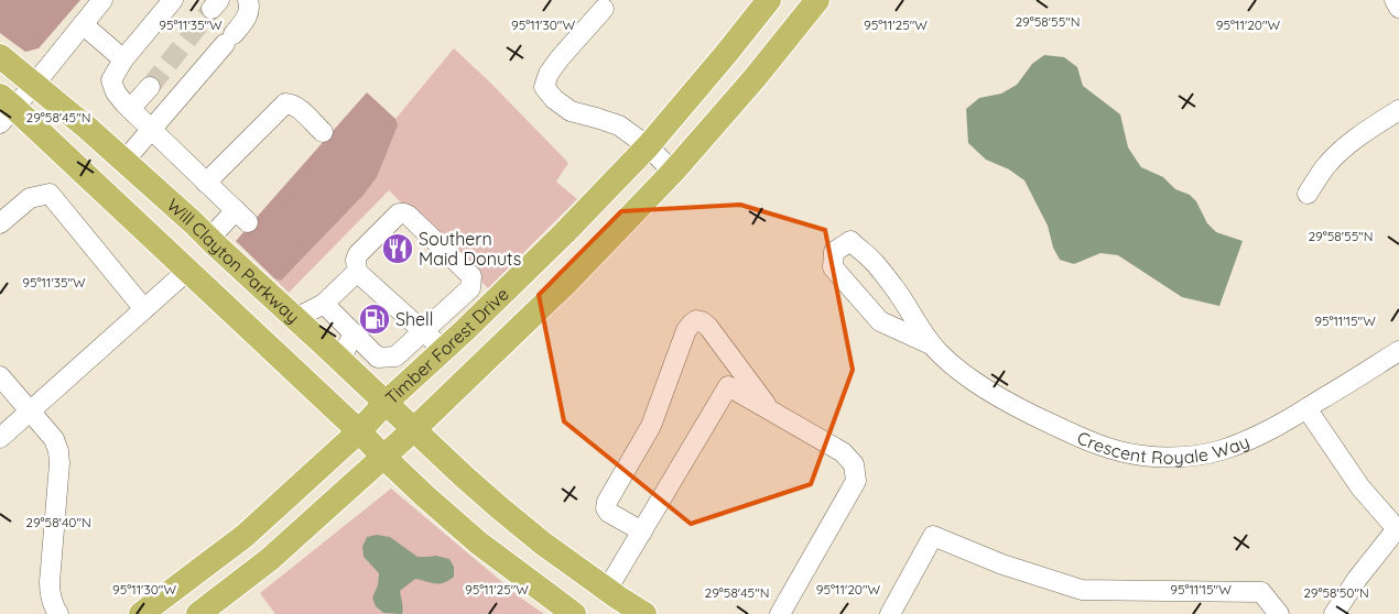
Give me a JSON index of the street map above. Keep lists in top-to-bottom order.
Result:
{
  "streets": {
    "main road": ["Will Clayton Parkway", "Timber Forest Drive"],
    "street": ["Crescent Royale Way"]
  },
  "crossings": [
    ["Will Clayton Parkway", "Timber Forest Drive"]
  ],
  "places": {
    "restaurant": ["Southern Maid Donuts"],
    "fuel station": ["Shell"]
  },
  "coordinates": [
    "29°58'55\"N",
    "95°11'35\"W",
    "95°11'30\"W",
    "95°11'25\"W",
    "95°11'20\"W",
    "29°58'45\"N",
    "95°11'15\"W",
    "29°58'40\"N",
    "29°58'50\"N"
  ]
}
